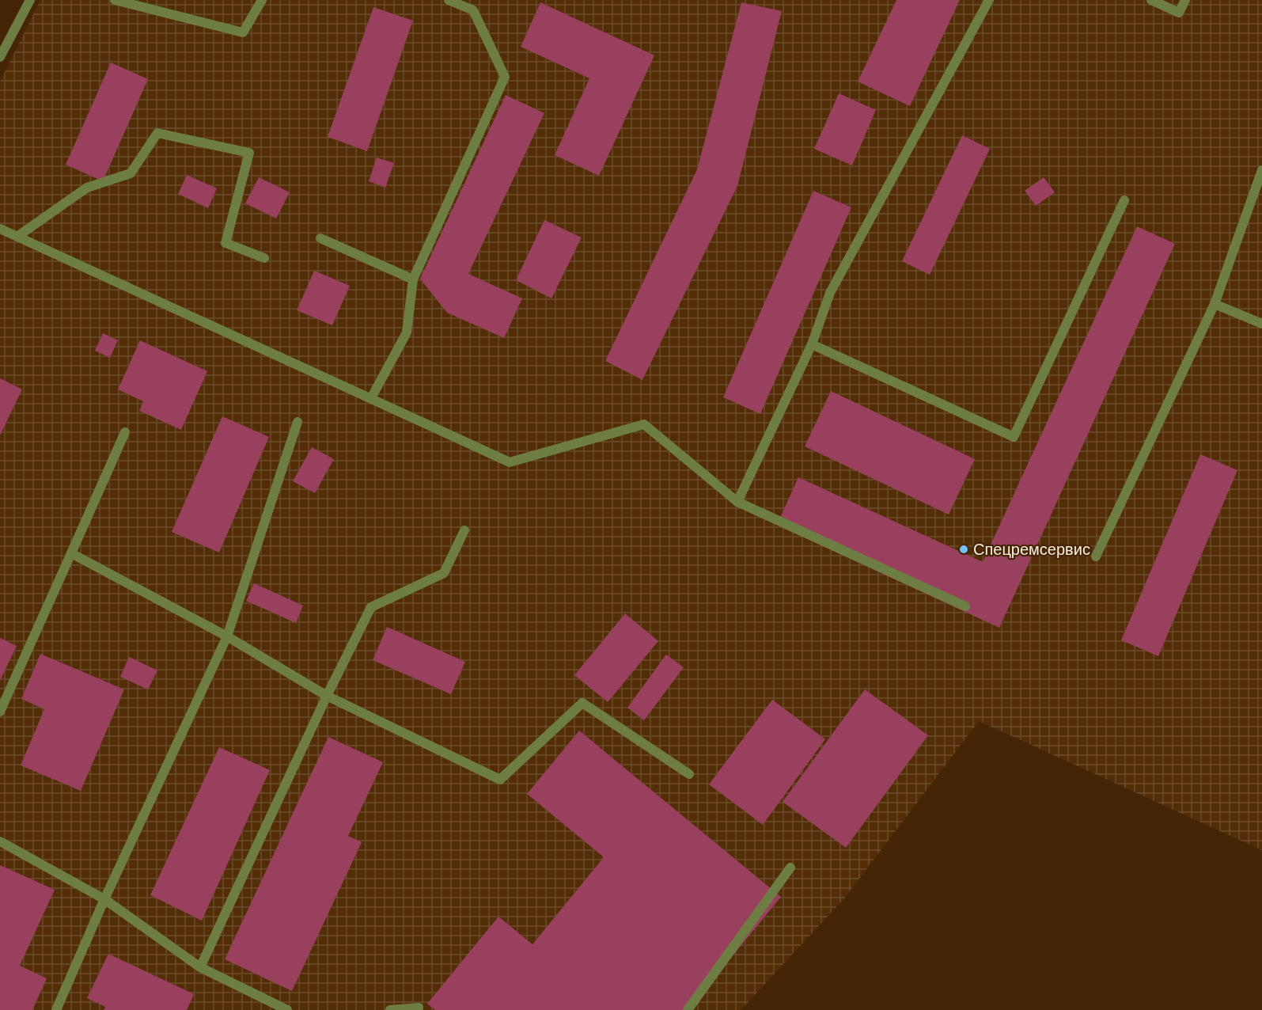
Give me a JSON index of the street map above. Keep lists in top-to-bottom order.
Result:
{
  "places": ["Спецремсервис"]
}
